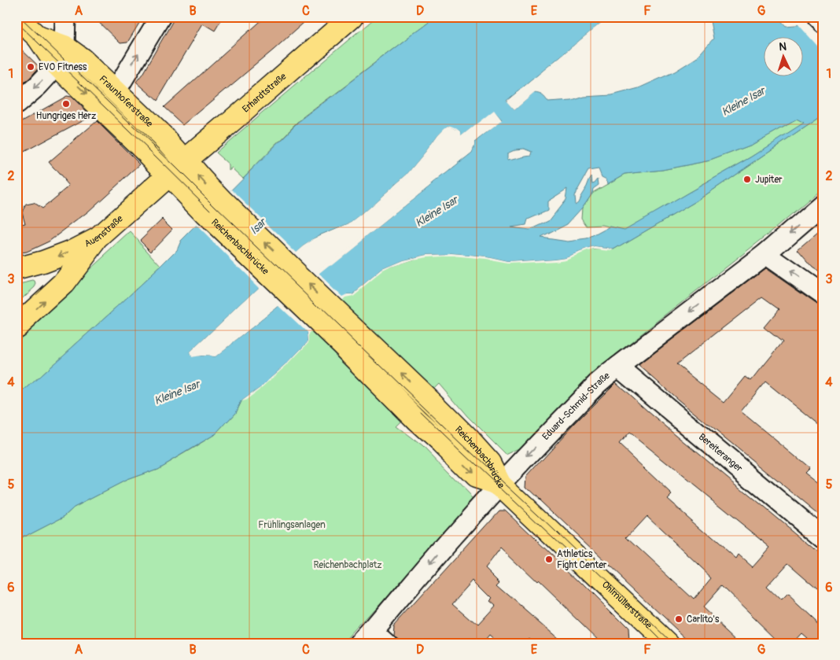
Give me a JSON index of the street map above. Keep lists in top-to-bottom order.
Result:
{
  "streets": {
    "main road": [
      "Erhardtstraße",
      "Fraunhoferstraße",
      "Auenstraße",
      "Reichenbachbrücke",
      "Ohlmüllerstraße"
    ],
    "street": ["Eduard-Schmid-Straße", "Bereiteranger"]
  },
  "crossings": [
    ["Erhardtstraße", "Fraunhoferstraße"],
    ["Erhardtstraße", "Auenstraße"],
    ["Erhardtstraße", "Reichenbachbrücke"],
    ["Fraunhoferstraße", "Auenstraße"],
    ["Fraunhoferstraße", "Reichenbachbrücke"],
    ["Auenstraße", "Reichenbachbrücke"],
    ["Reichenbachbrücke", "Eduard-Schmid-Straße"],
    ["Reichenbachbrücke", "Ohlmüllerstraße"],
    ["Eduard-Schmid-Straße", "Bereiteranger"],
    ["Eduard-Schmid-Straße", "Ohlmüllerstraße"]
  ],
  "one_way": ["Auenstraße", "Eduard-Schmid-Straße"],
  "water": ["Kleine Isar", "Isar"],
  "parks": ["Frühlingsanlagen", "Reichenbachplatz"],
  "places": [
    "EVO Fitness",
    "Hungriges Herz",
    "Jupiter",
    "Athletics Fight Center",
    "Carlito's"
  ],
  "north": "top",
  "grid": {
    "columns": [
      "A",
      "B",
      "C",
      "D",
      "E",
      "F",
      "G"
    ],
    "rows": [
      "1",
      "2",
      "3",
      "4",
      "5",
      "6"
    ]
  }
}
